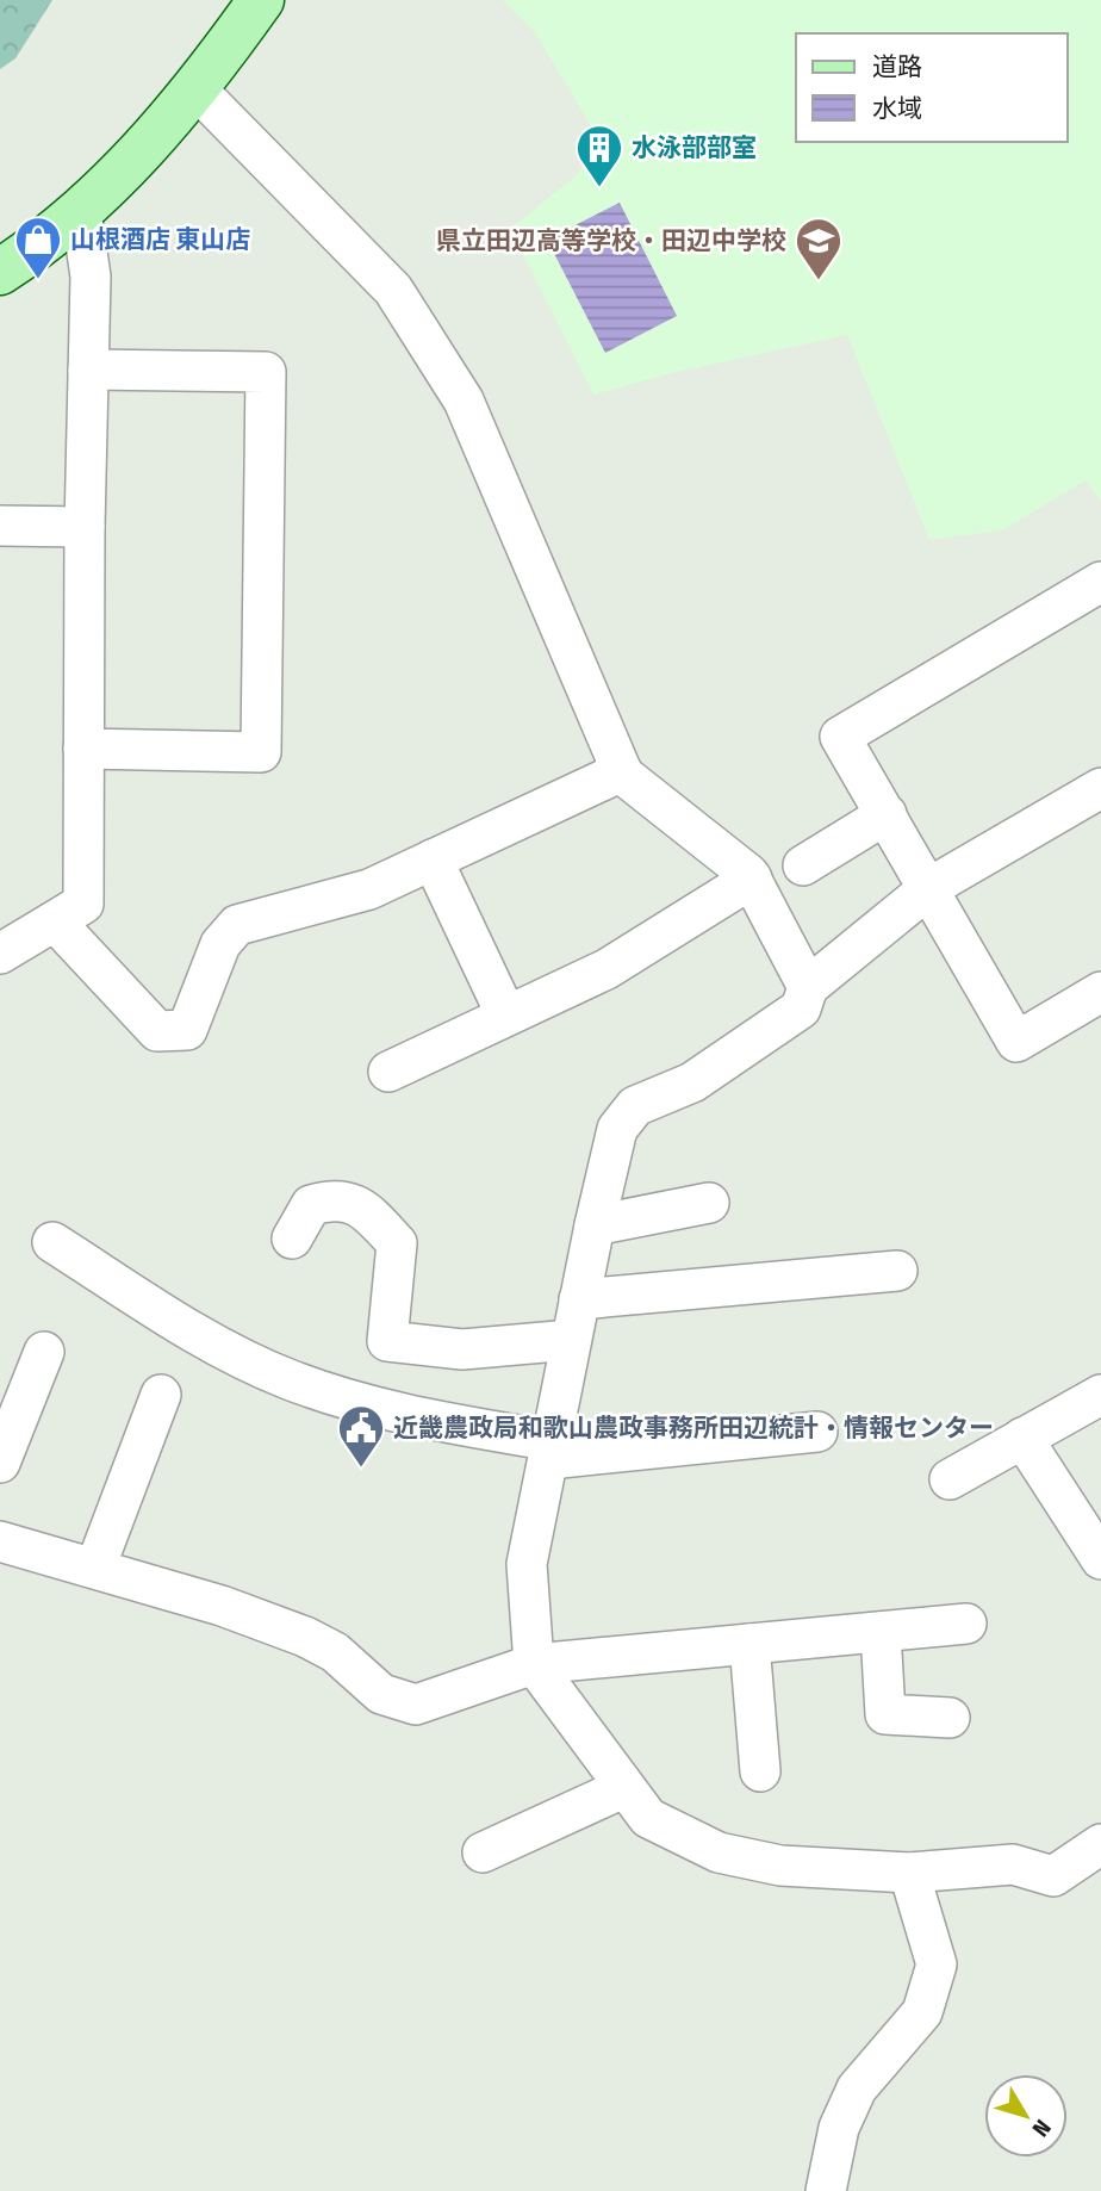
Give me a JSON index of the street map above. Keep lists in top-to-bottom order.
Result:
{
  "places": {
    "building": ["水泳部部室"],
    "shop": ["山根酒店 東山店"],
    "school or university": ["県立田辺高等学校・田辺中学校"],
    "public building": ["近畿農政局和歌山農政事務所田辺統計・情報センター"]
  },
  "legend": ["道路", "水域"],
  "north": "bottom right"
}
